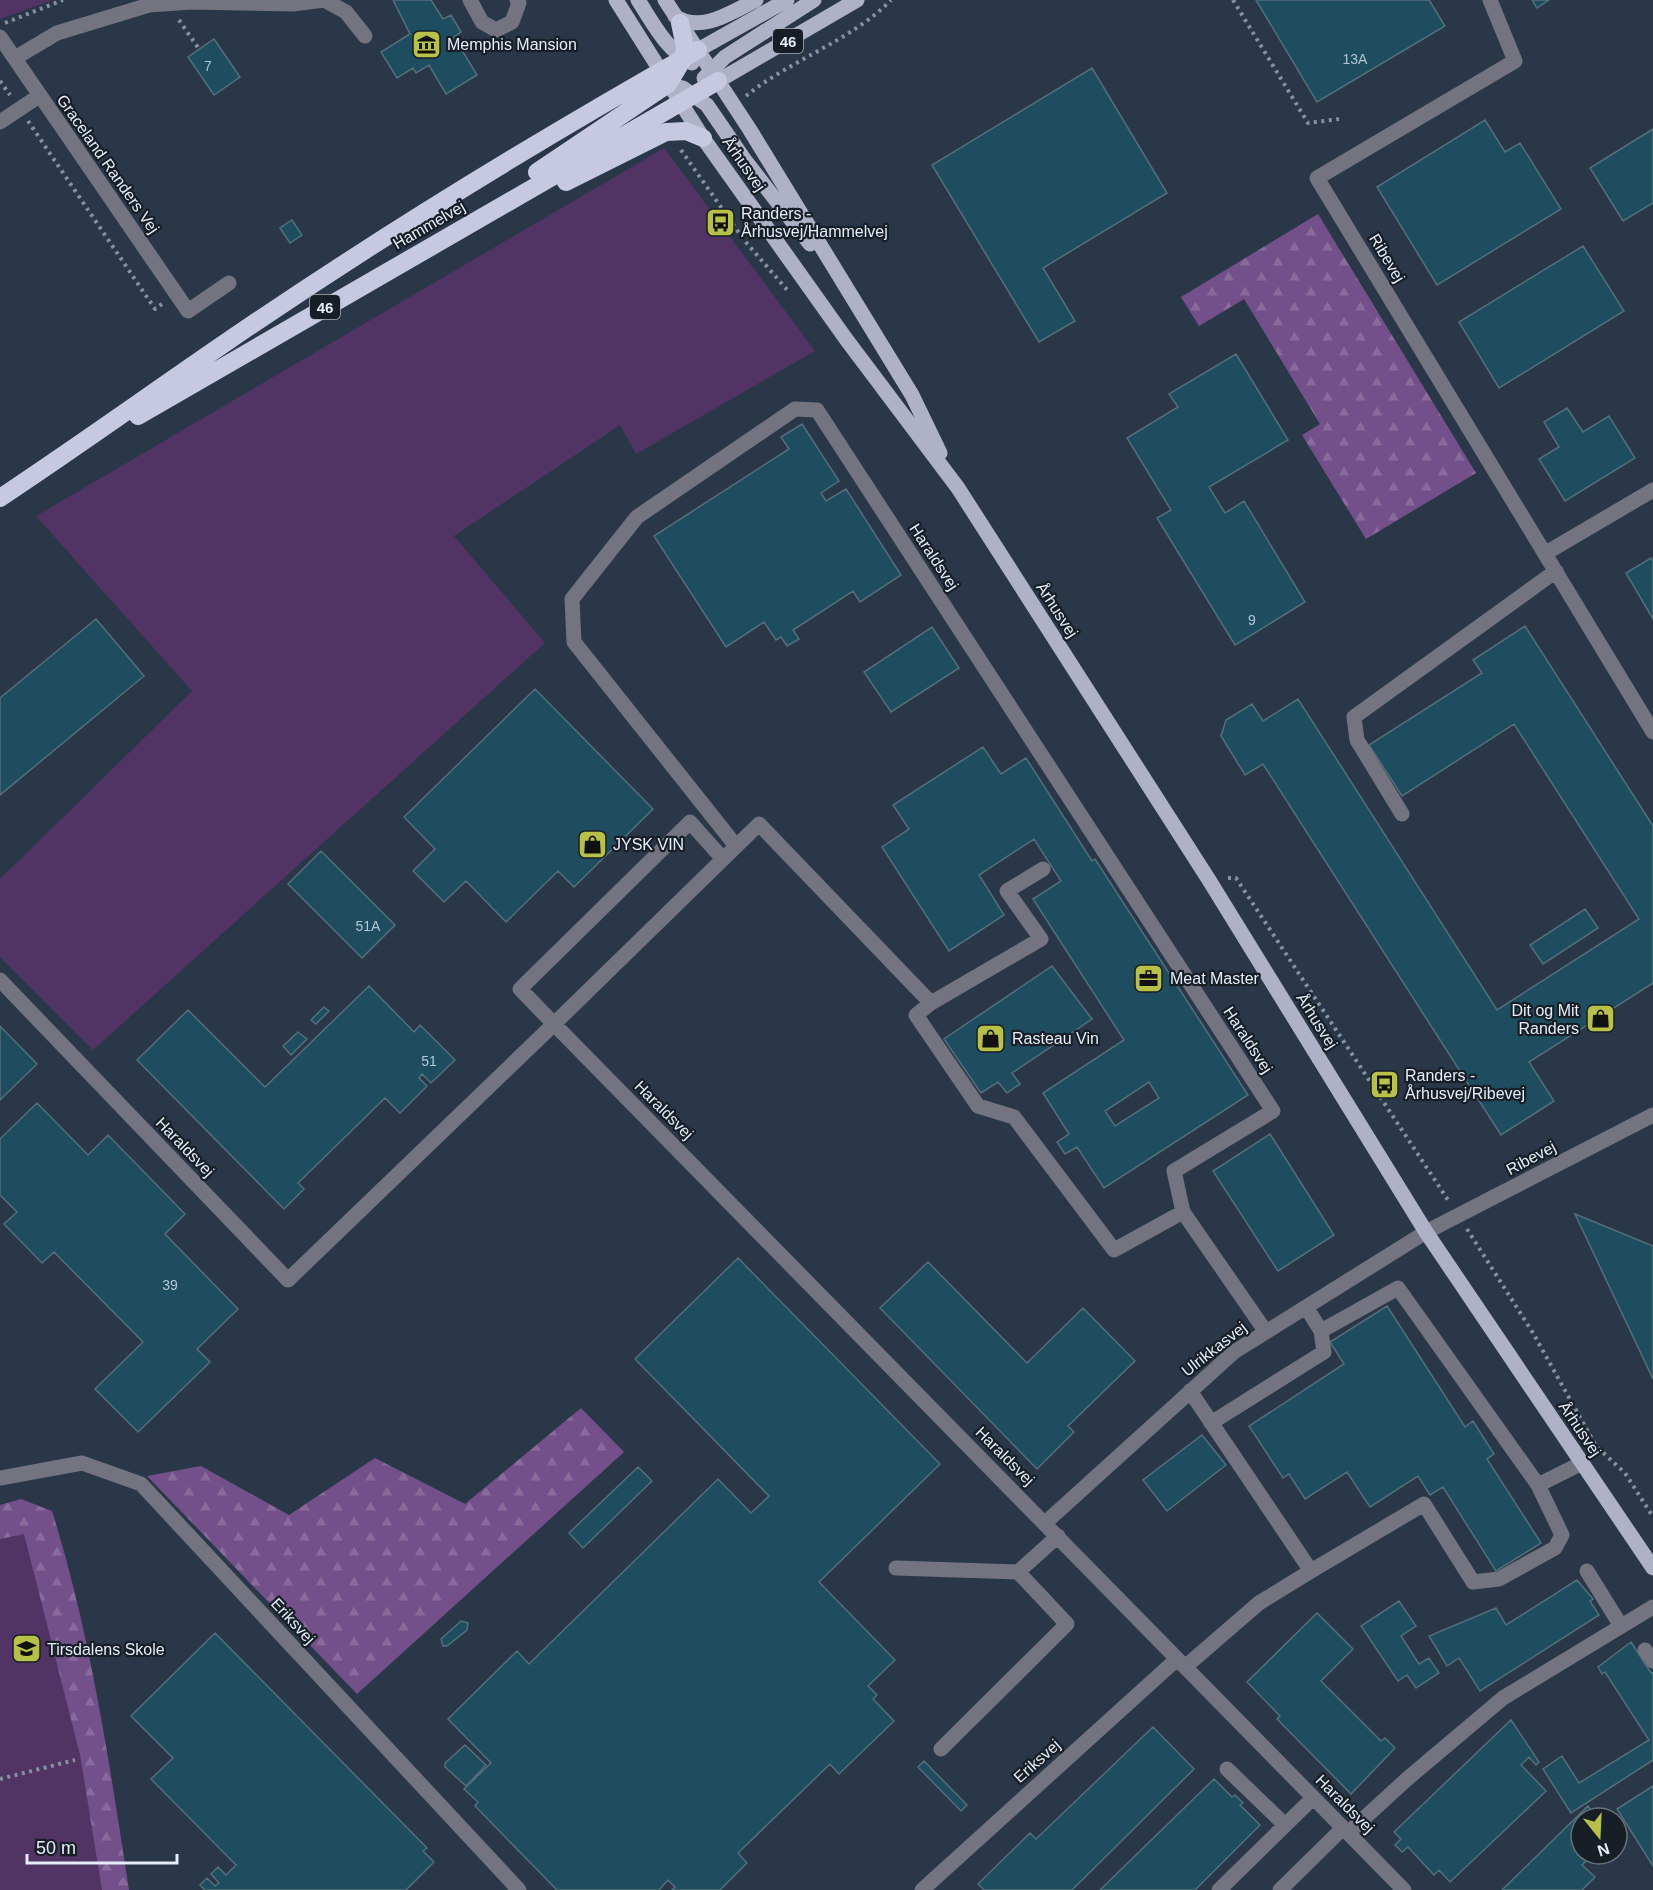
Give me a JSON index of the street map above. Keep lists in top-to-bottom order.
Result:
{
  "streets": {
    "highway": ["46", "Hammelvej"],
    "main road": ["Århusvej"],
    "street": [
      "Graceland Randers Vej",
      "Ribevej",
      "Haraldsvej",
      "Ulrikkasvej",
      "Eriksvej"
    ]
  },
  "crossings": [
    ["Århusvej", "Hammelvej"],
    ["Århusvej", "Ribevej"],
    ["Århusvej", "Ulrikkasvej"],
    ["Ribevej", "Ulrikkasvej"],
    ["Haraldsvej", "Ulrikkasvej"],
    ["Haraldsvej", "Eriksvej"]
  ],
  "places": {
    "museum": ["Memphis Mansion"],
    "bus stop": ["Randers - Århusvej/Hammelvej", "Randers - Århusvej/Ribevej"],
    "shop": ["JYSK VIN", "Dit og Mit Randers", "Rasteau Vin"],
    "office": ["Meat Master"],
    "school or university": ["Tirsdalens Skole"]
  },
  "house_numbers": [
    "13A",
    "7",
    "9",
    "51A",
    "51",
    "39"
  ],
  "scale_bar": "50 m",
  "north": "bottom"
}
